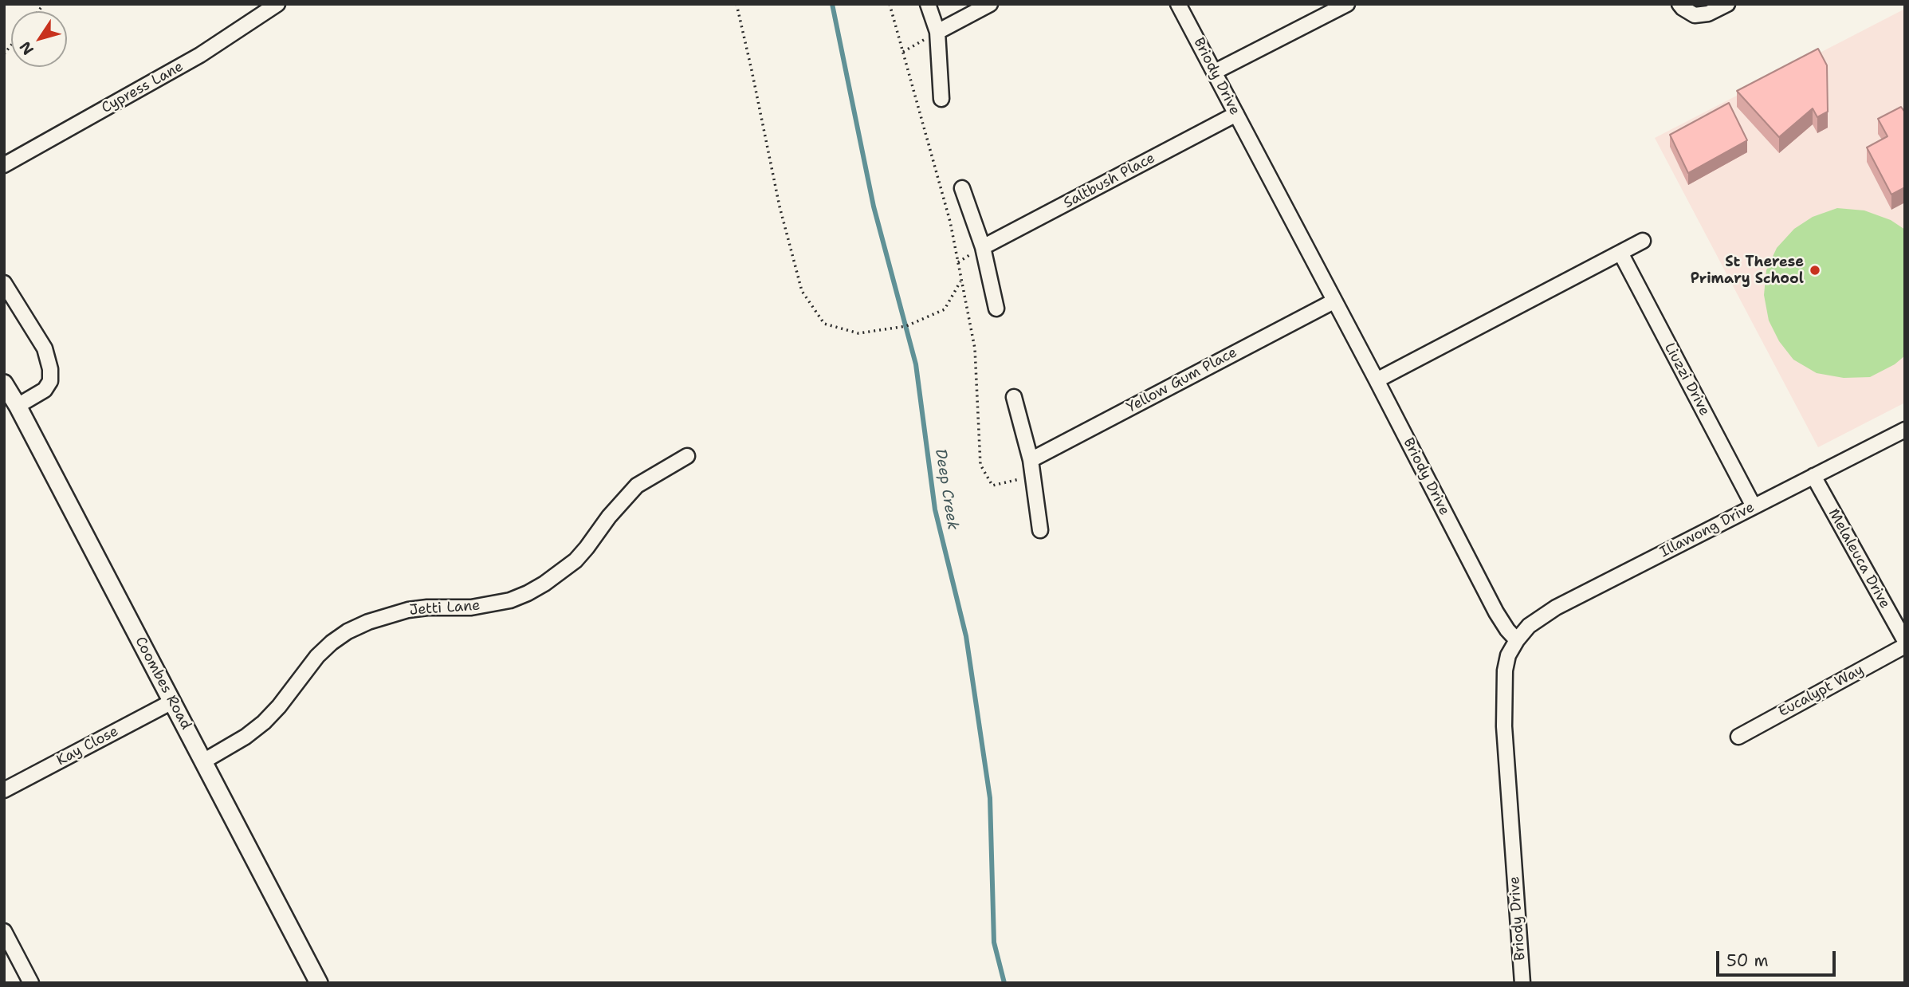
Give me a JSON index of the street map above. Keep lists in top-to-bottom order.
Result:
{
  "streets": {
    "street": [
      "Briody Drive",
      "Cypress Lane",
      "Saltbush Place",
      "Liuzzi Drive",
      "Yellow Gum Place",
      "Illawong Drive",
      "Melaleuca Drive",
      "Jetti Lane",
      "Coombes Road",
      "Eucalypt Way",
      "Kay Close"
    ]
  },
  "crossings": [
    ["Briody Drive", "Saltbush Place"],
    ["Briody Drive", "Yellow Gum Place"],
    ["Briody Drive", "Illawong Drive"],
    ["Liuzzi Drive", "Illawong Drive"],
    ["Illawong Drive", "Melaleuca Drive"],
    ["Jetti Lane", "Coombes Road"],
    ["Coombes Road", "Kay Close"]
  ],
  "water": ["Deep Creek"],
  "places": ["St Therese Primary School"],
  "scale_bar": "50 m",
  "north": "bottom left"
}
